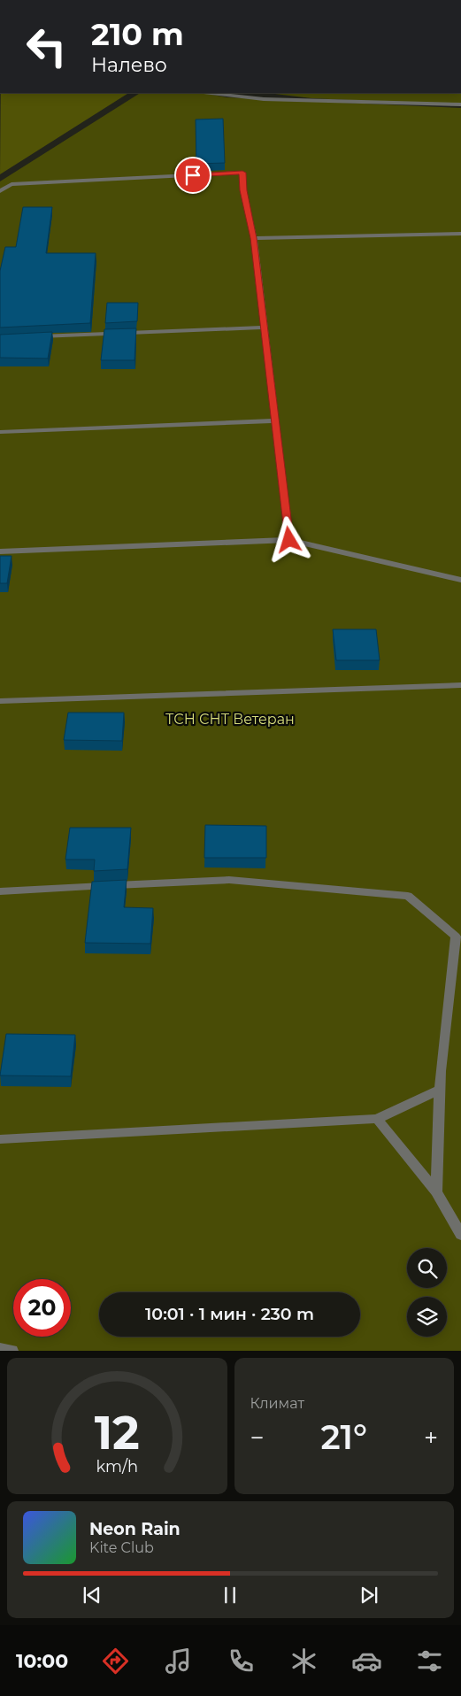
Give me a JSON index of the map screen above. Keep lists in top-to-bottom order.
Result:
{
  "parks": ["ТСН СНТ Ветеран"],
  "page": {
    "turn": ["210 m", "Налево"],
    "limit": "20",
    "trip": "10:01 · 1 мин · 230 m",
    "tile": "Климат",
    "heat": ["−", "21°", "+"],
    "song": ["Neon Rain", "Kite Club"],
    "tabs": "10:00",
    "gauge": ["12", "km/h"]
  }
}
